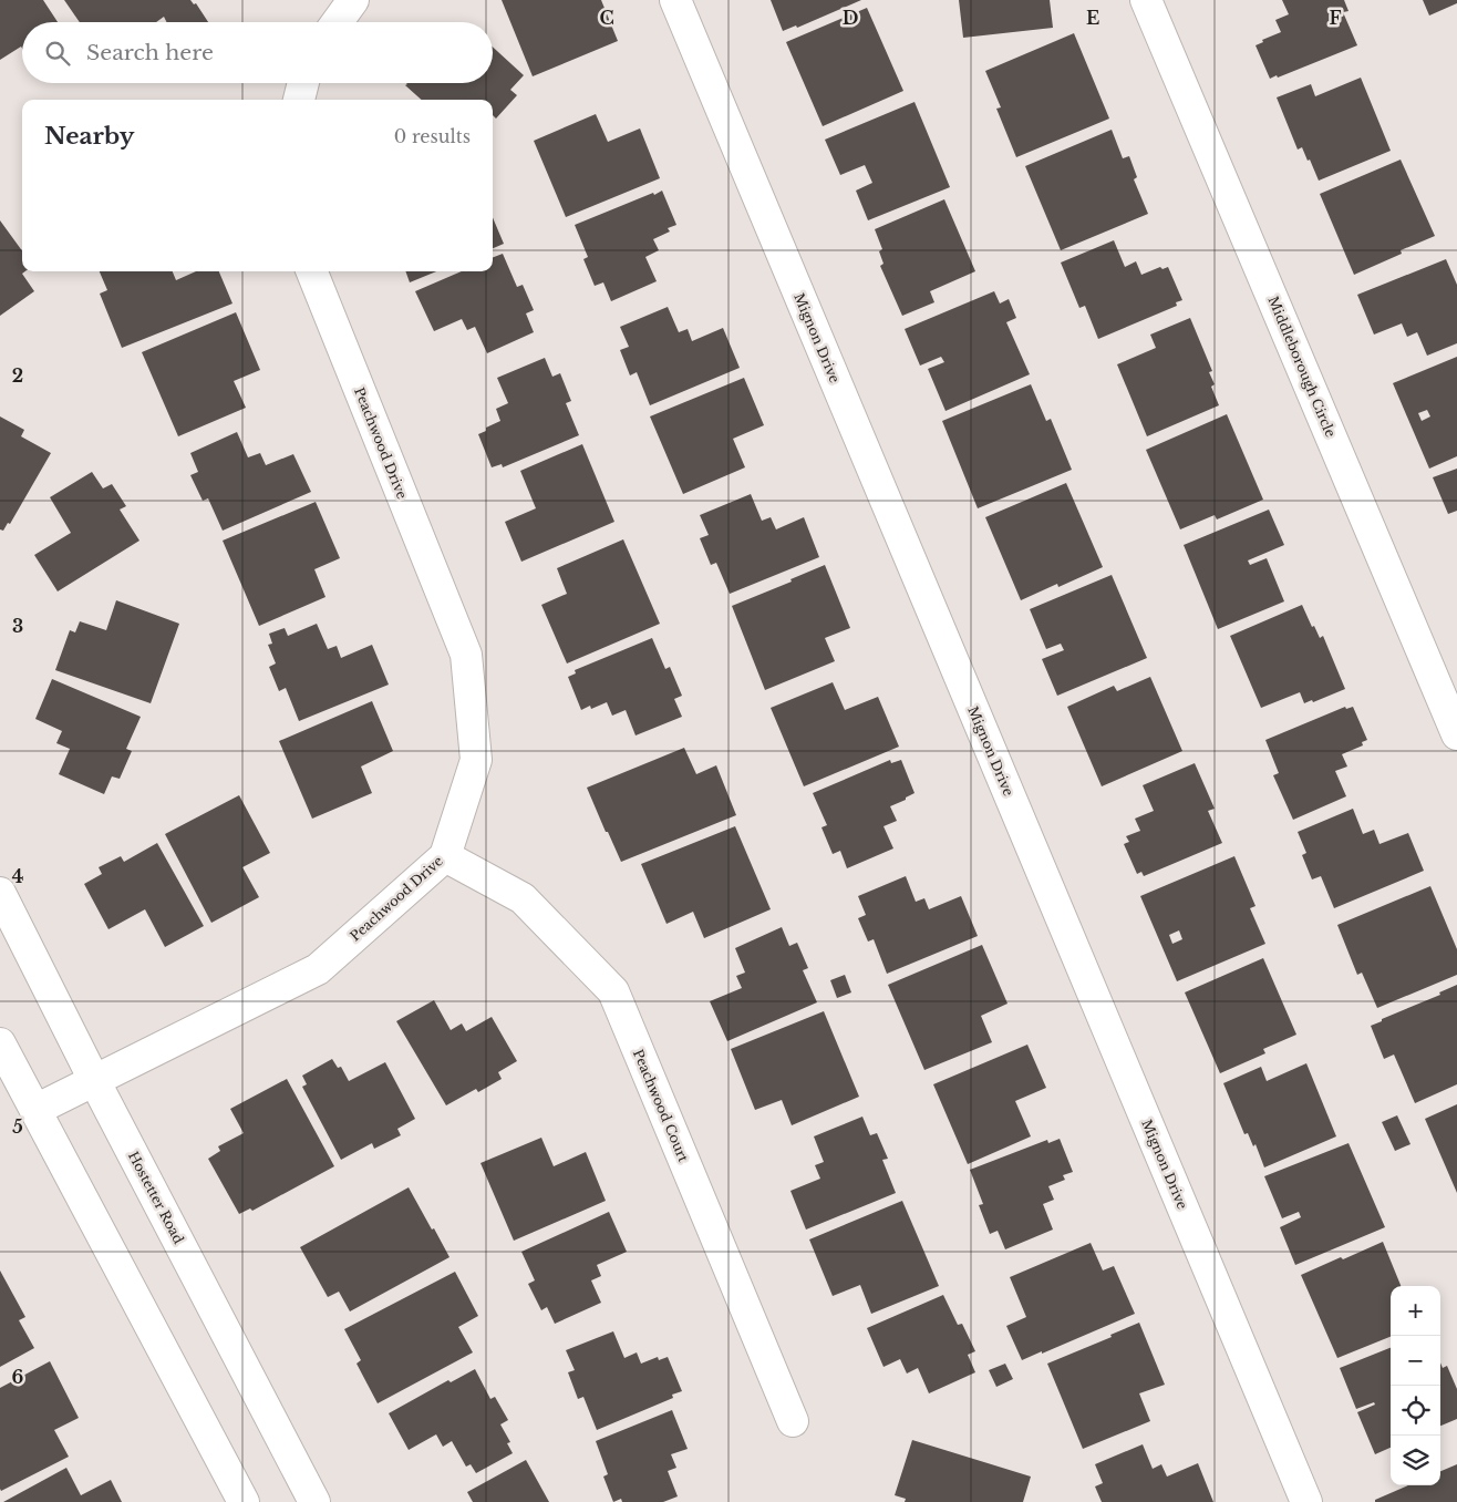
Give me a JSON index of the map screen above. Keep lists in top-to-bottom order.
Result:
{
  "streets": {
    "street": [
      "Mignon Drive",
      "Middleborough Circle",
      "Peachwood Drive",
      "Peachwood Court",
      "Hostetter Road"
    ]
  },
  "crossings": [
    ["Peachwood Drive", "Peachwood Court"],
    ["Peachwood Drive", "Hostetter Road"]
  ],
  "page": {
    "search": "Search here",
    "heading": ["Nearby", "0 results"],
    "map_buttons": ["+", "−"]
  },
  "grid": {
    "columns": [
      "C",
      "D",
      "E",
      "F"
    ],
    "rows": [
      "2",
      "3",
      "4",
      "5",
      "6"
    ]
  }
}
